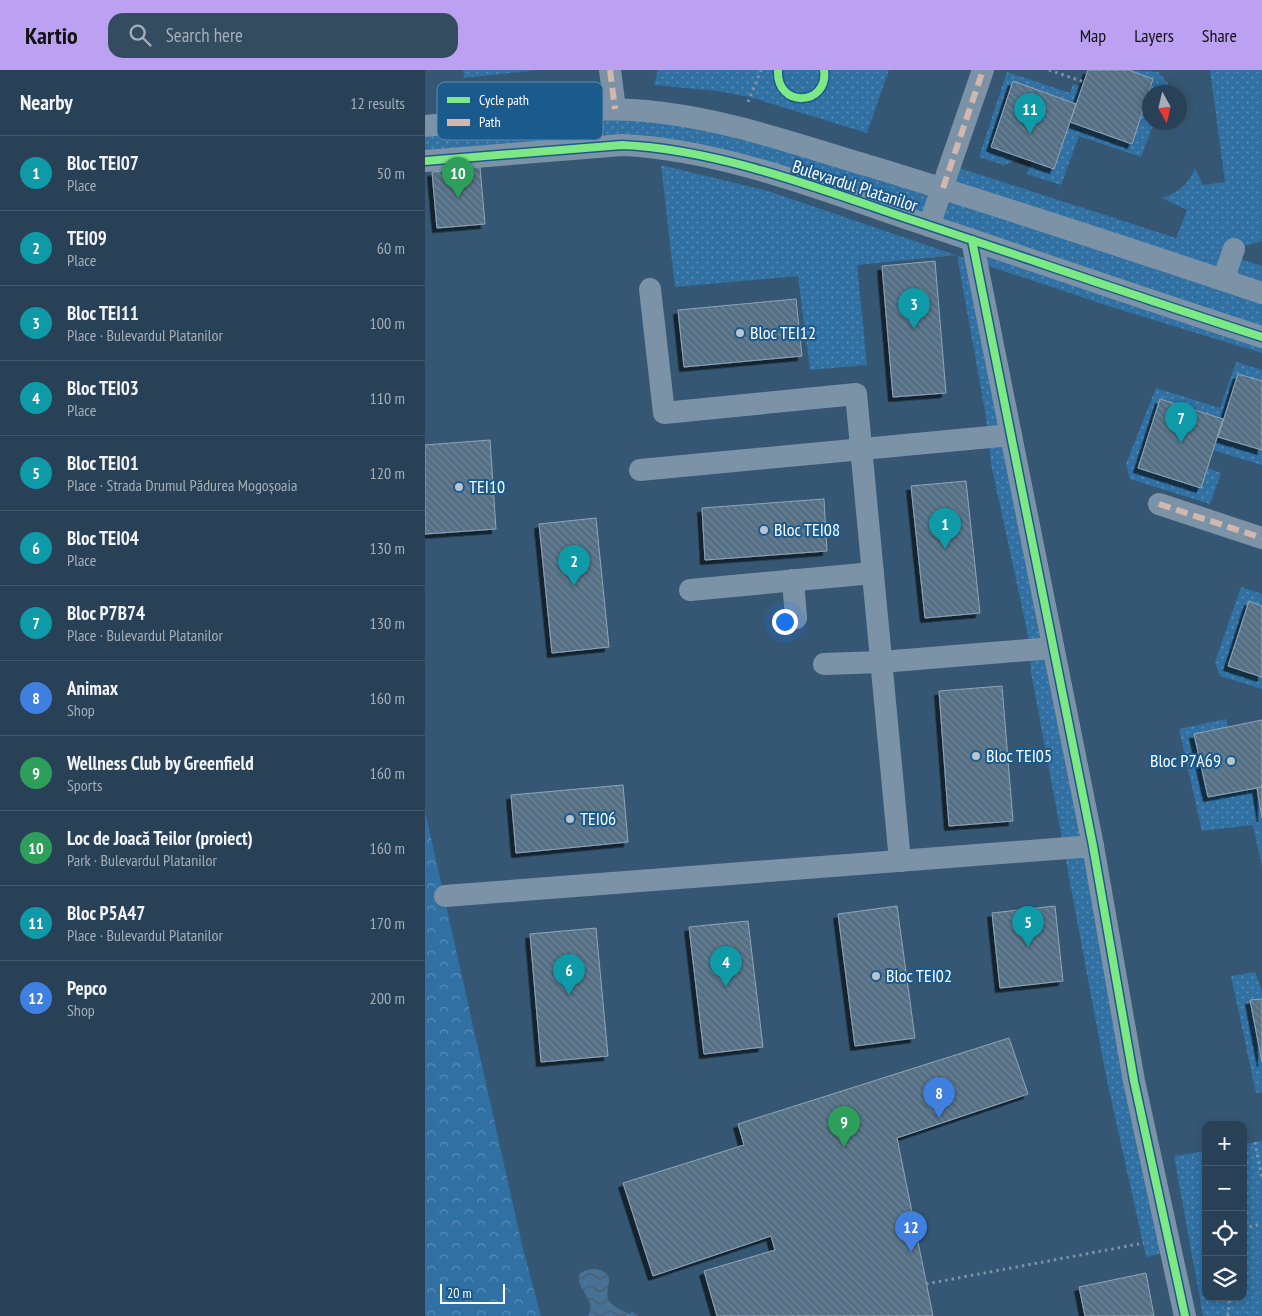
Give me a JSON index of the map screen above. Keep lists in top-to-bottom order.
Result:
{
  "streets": {
    "street": ["Bulevardul Platanilor"]
  },
  "places": [
    "Bloc TEI12",
    "TEI10",
    "Bloc TEI08",
    "Bloc TEI05",
    "Bloc P7A69",
    "TEI06",
    "Bloc TEI02"
  ],
  "legend": ["Cycle path", "Path"],
  "scale_bar": "20 m",
  "north": "bottom",
  "page": {
    "header": "Kartio",
    "search": "Search here",
    "nav": ["Map", "Layers", "Share"],
    "heading": ["Nearby", "12 results"],
    "pins": [
      "11",
      "10",
      "3",
      "7",
      "1",
      "2",
      "5",
      "4",
      "6",
      "8",
      "9",
      "12"
    ],
    "list": [
      {
        "mark": "1",
        "name": "Bloc TEI07",
        "note": "Place",
        "value": "50 m"
      },
      {
        "mark": "2",
        "name": "TEI09",
        "note": "Place",
        "value": "60 m"
      },
      {
        "mark": "3",
        "name": "Bloc TEI11",
        "note": "Place · Bulevardul Platanilor",
        "value": "100 m"
      },
      {
        "mark": "4",
        "name": "Bloc TEI03",
        "note": "Place",
        "value": "110 m"
      },
      {
        "mark": "5",
        "name": "Bloc TEI01",
        "note": "Place · Strada Drumul Pădurea Mogoșoaia",
        "value": "120 m"
      },
      {
        "mark": "6",
        "name": "Bloc TEI04",
        "note": "Place",
        "value": "130 m"
      },
      {
        "mark": "7",
        "name": "Bloc P7B74",
        "note": "Place · Bulevardul Platanilor",
        "value": "130 m"
      },
      {
        "mark": "8",
        "name": "Animax",
        "note": "Shop",
        "value": "160 m"
      },
      {
        "mark": "9",
        "name": "Wellness Club by Greenfield",
        "note": "Sports",
        "value": "160 m"
      },
      {
        "mark": "10",
        "name": "Loc de Joacă Teilor (proiect)",
        "note": "Park · Bulevardul Platanilor",
        "value": "160 m"
      },
      {
        "mark": "11",
        "name": "Bloc P5A47",
        "note": "Place · Bulevardul Platanilor",
        "value": "170 m"
      },
      {
        "mark": "12",
        "name": "Pepco",
        "note": "Shop",
        "value": "200 m"
      }
    ],
    "map_buttons": ["+", "−"],
    "scale": "20 m"
  }
}
